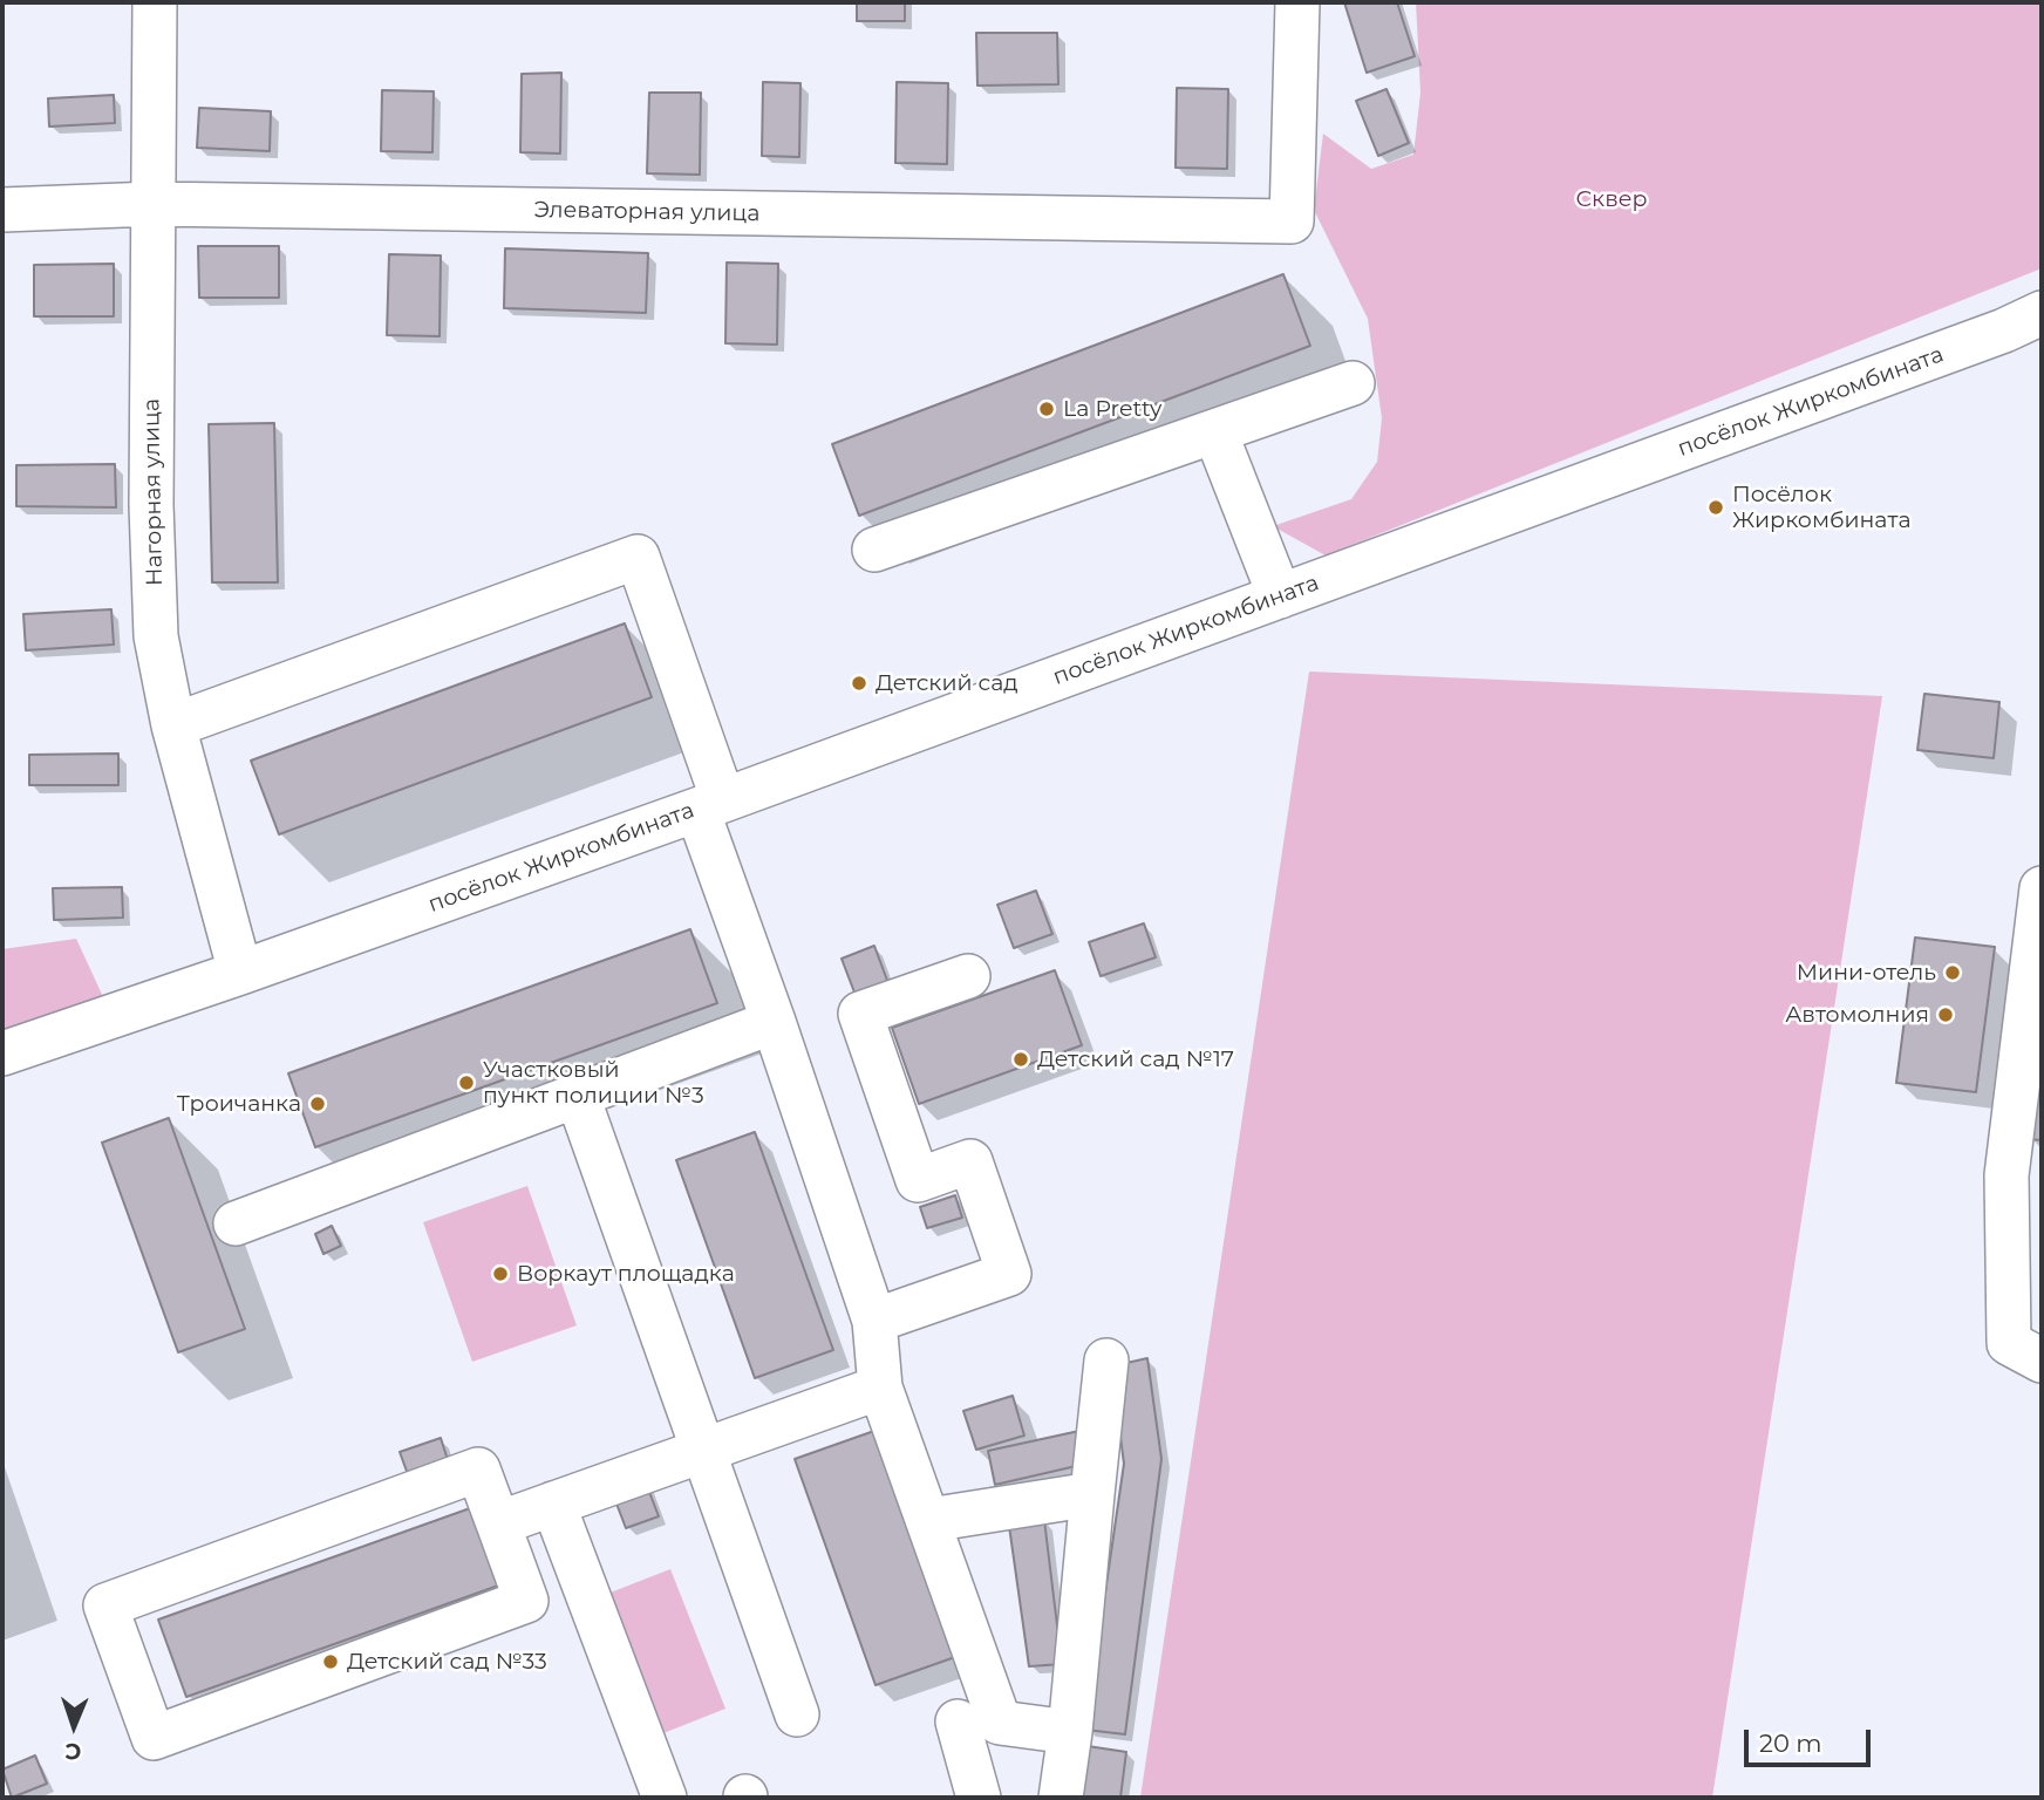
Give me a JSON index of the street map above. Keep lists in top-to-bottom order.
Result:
{
  "streets": {
    "street": ["Элеваторная улица", "посёлок Жиркомбината", "Нагорная улица"]
  },
  "crossings": [
    ["Элеваторная улица", "Нагорная улица"],
    ["посёлок Жиркомбината", "Нагорная улица"]
  ],
  "parks": ["Сквер"],
  "places": [
    "La Pretty",
    "Посёлок Жиркомбината",
    "Детский сад",
    "Мини-отель",
    "Автомолния",
    "Детский сад №17",
    "Участковый пункт полиции №3",
    "Троичанка",
    "Воркаут площадка",
    "Детский сад №33"
  ],
  "scale_bar": "20 m",
  "north": "bottom"
}
